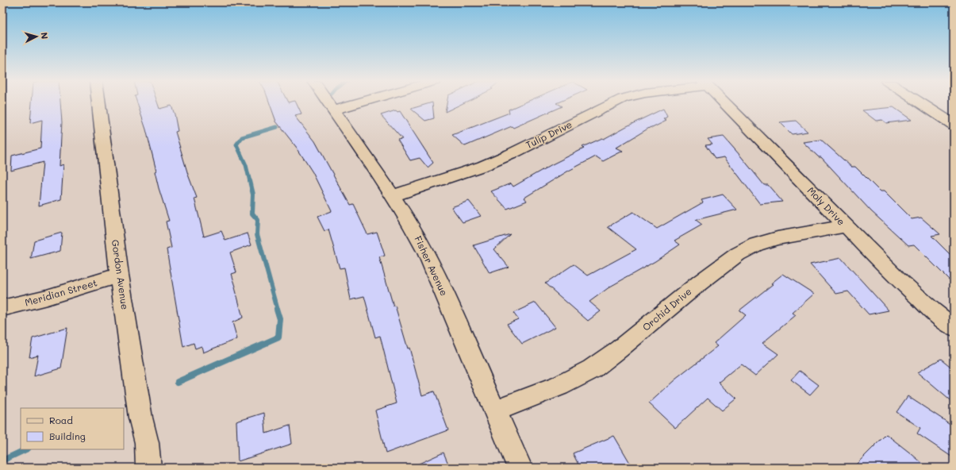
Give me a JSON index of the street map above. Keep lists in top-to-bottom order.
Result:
{
  "streets": {
    "street": [
      "Tulip Drive",
      "Moly Drive",
      "Fisher Avenue",
      "Gordon Avenue",
      "Meridian Street",
      "Orchid Drive"
    ]
  },
  "crossings": [
    ["Tulip Drive", "Fisher Avenue"],
    ["Moly Drive", "Orchid Drive"],
    ["Fisher Avenue", "Orchid Drive"],
    ["Gordon Avenue", "Meridian Street"]
  ],
  "legend": ["Road", "Building"],
  "north": "right"
}
